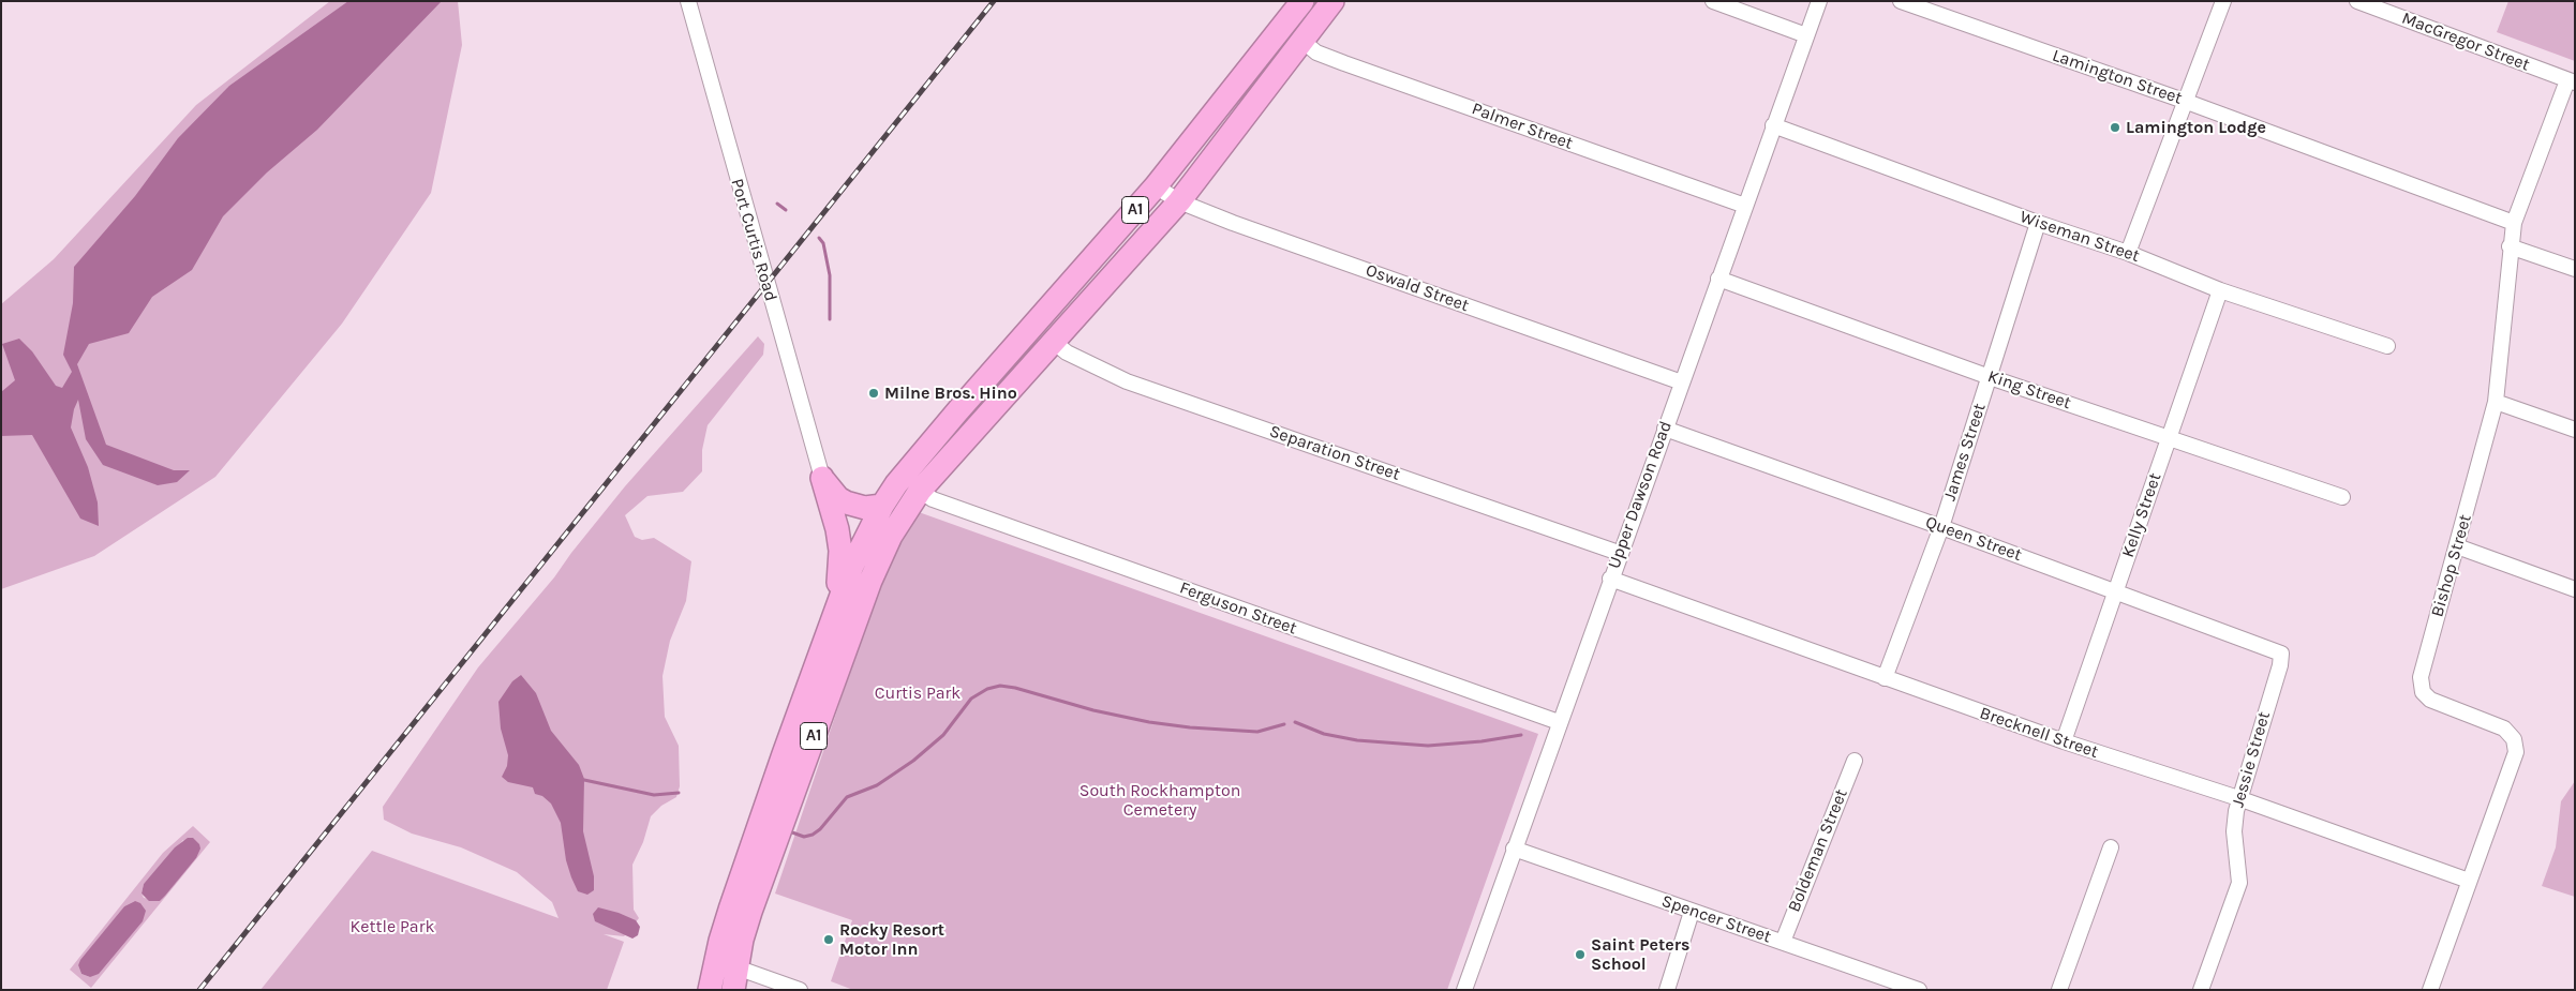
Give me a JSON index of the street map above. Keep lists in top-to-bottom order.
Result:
{
  "streets": {
    "highway": ["A1"],
    "street": [
      "MacGregor Street",
      "Lamington Street",
      "Palmer Street",
      "Wiseman Street",
      "Port Curtis Road",
      "Oswald Street",
      "King Street",
      "James Street",
      "Separation Street",
      "Upper Dawson Road",
      "Kelly Street",
      "Queen Street",
      "Bishop Street",
      "Ferguson Street",
      "Brecknell Street",
      "Jessie Street",
      "Boldeman Street",
      "Spencer Street"
    ]
  },
  "crossings": [
    ["MacGregor Street", "Bishop Street"],
    ["Lamington Street", "Bishop Street"],
    ["Palmer Street", "A1"],
    ["Palmer Street", "Upper Dawson Road"],
    ["A1", "Oswald Street"],
    ["A1", "Separation Street"],
    ["A1", "Ferguson Street"],
    ["Wiseman Street", "James Street"],
    ["Wiseman Street", "Upper Dawson Road"],
    ["Wiseman Street", "Kelly Street"],
    ["Oswald Street", "Upper Dawson Road"],
    ["King Street", "James Street"],
    ["King Street", "Upper Dawson Road"],
    ["King Street", "Kelly Street"],
    ["James Street", "Queen Street"],
    ["James Street", "Brecknell Street"],
    ["Separation Street", "Upper Dawson Road"],
    ["Upper Dawson Road", "Queen Street"],
    ["Upper Dawson Road", "Ferguson Street"],
    ["Upper Dawson Road", "Brecknell Street"],
    ["Upper Dawson Road", "Spencer Street"],
    ["Kelly Street", "Queen Street"],
    ["Kelly Street", "Brecknell Street"],
    ["Queen Street", "Jessie Street"],
    ["Bishop Street", "Brecknell Street"],
    ["Brecknell Street", "Jessie Street"],
    ["Boldeman Street", "Spencer Street"]
  ],
  "parks": ["Curtis Park", "South Rockhampton Cemetery", "Kettle Park"],
  "places": [
    "Lamington Lodge",
    "Milne Bros. Hino",
    "Rocky Resort Motor Inn",
    "Saint Peters School"
  ]
}
